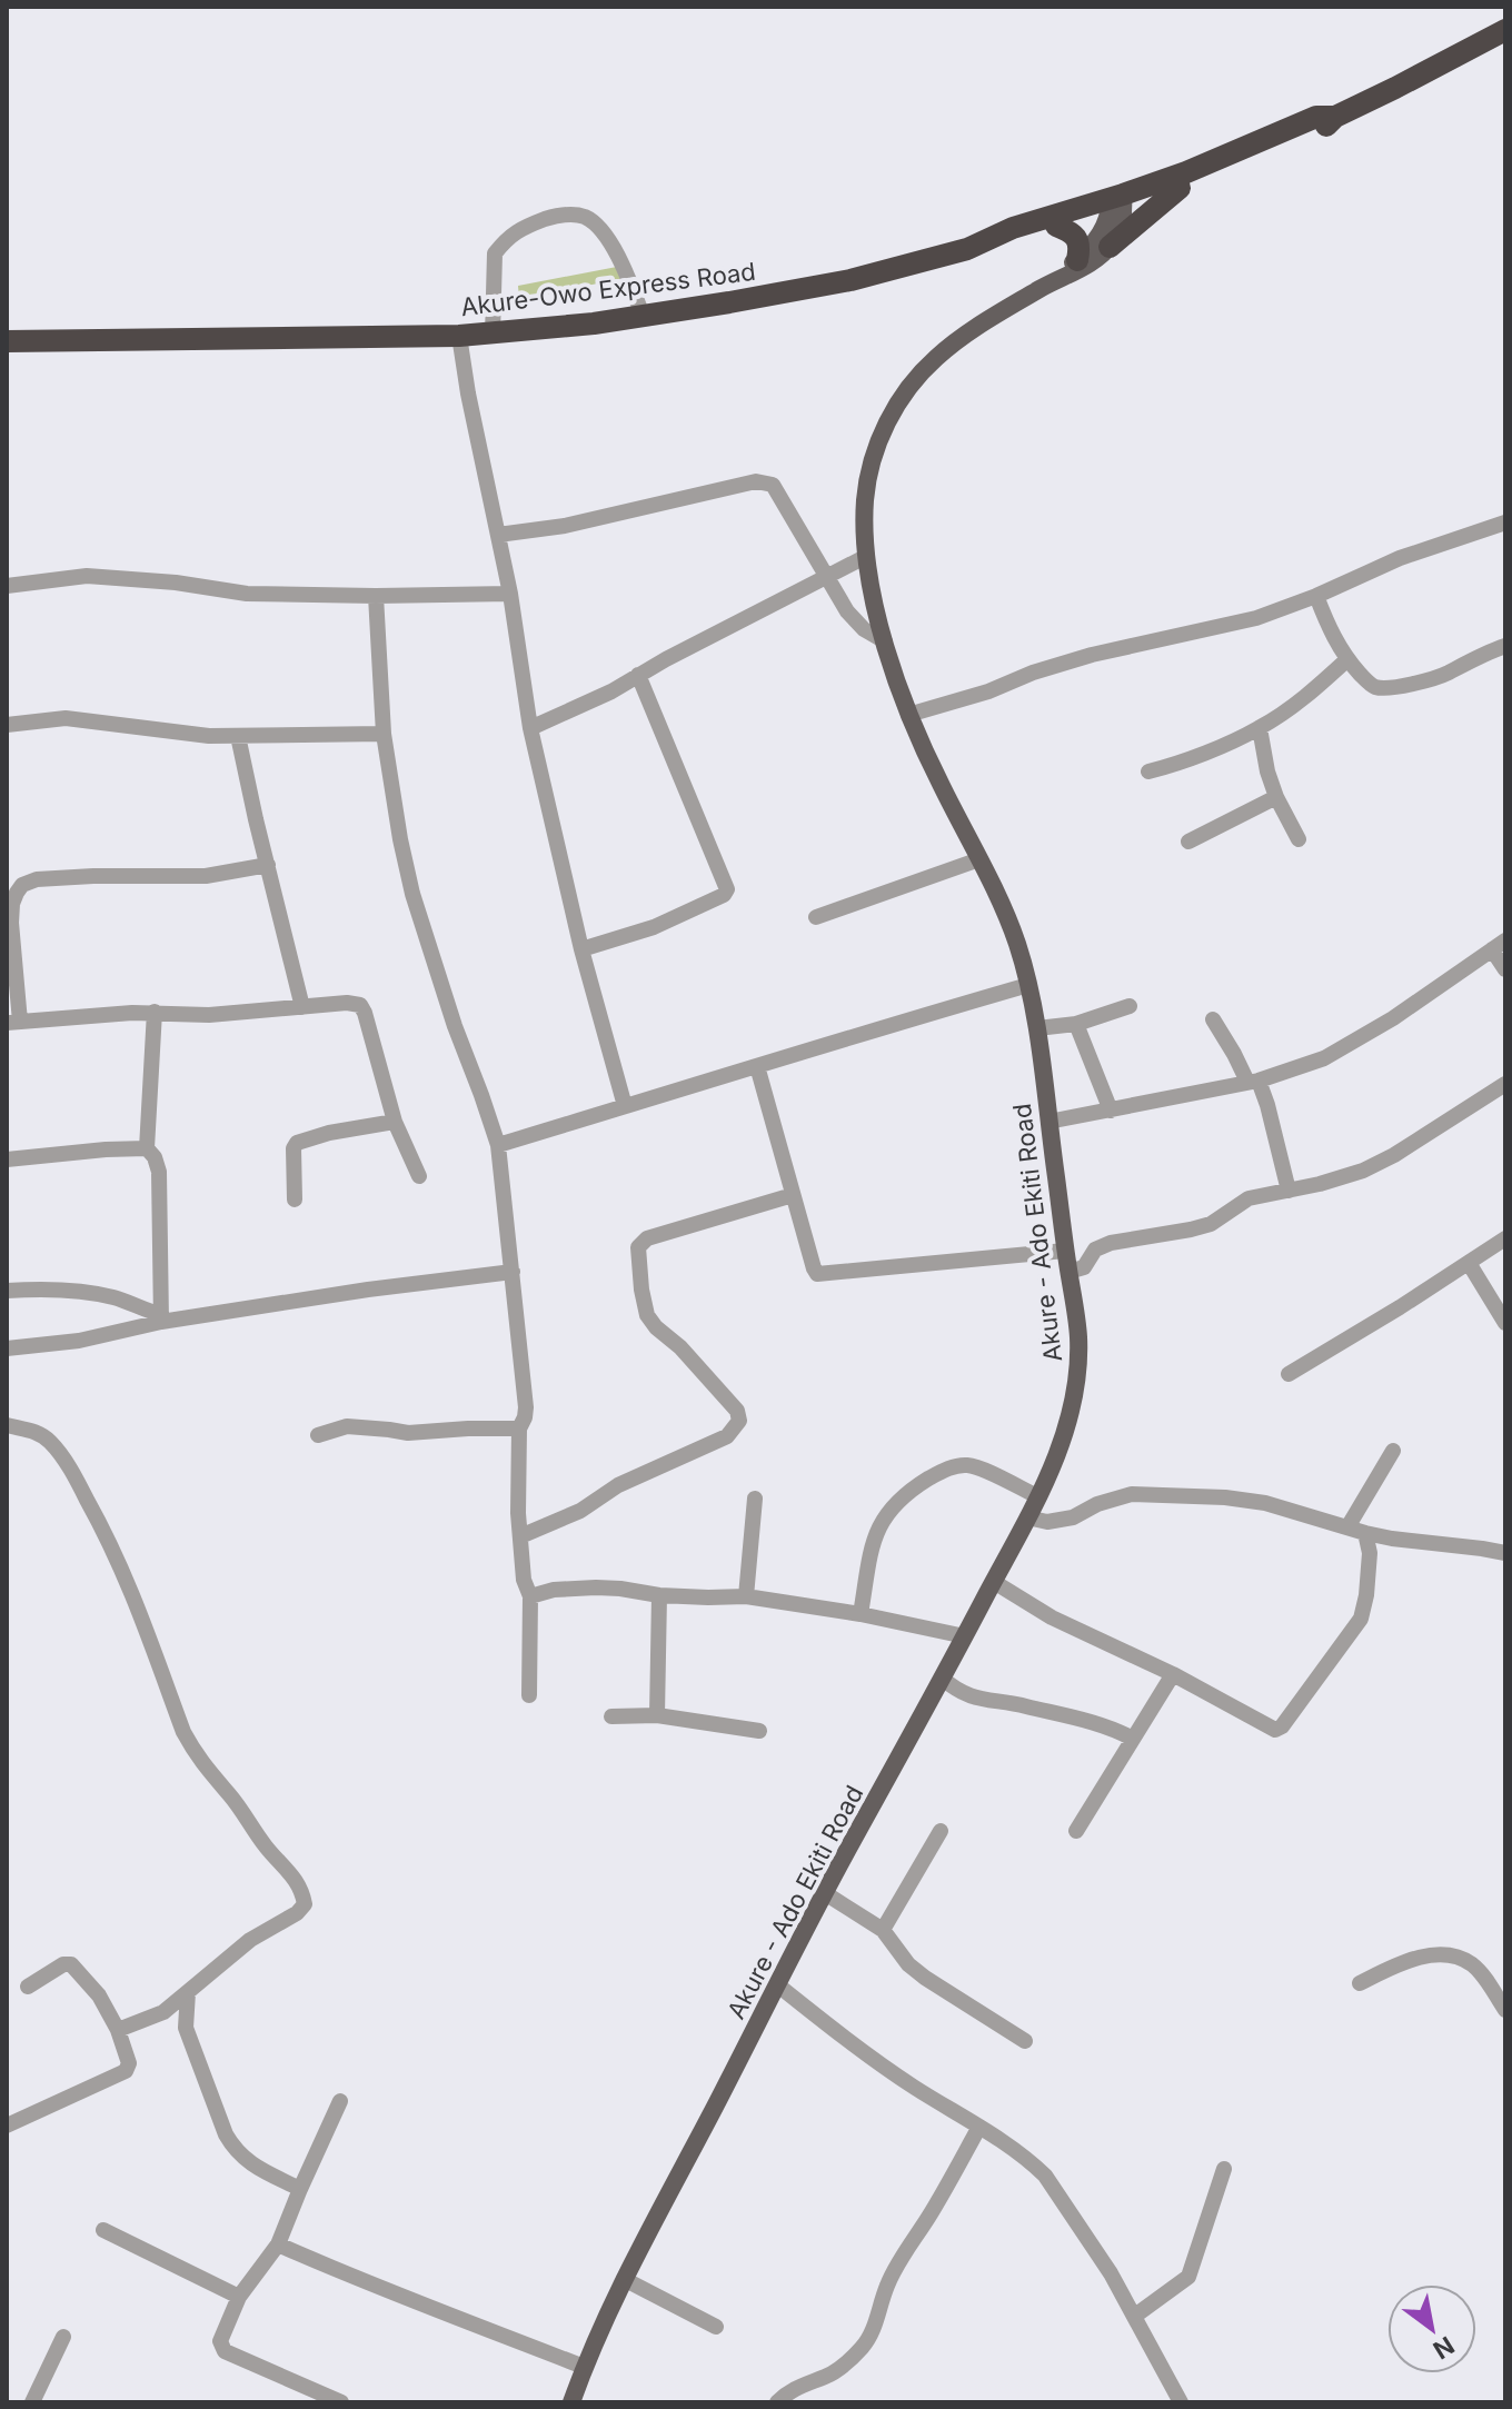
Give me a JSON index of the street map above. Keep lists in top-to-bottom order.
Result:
{
  "streets": {
    "highway": ["Akure-Owo Express Road"],
    "main road": ["Akure - Ado Ekiti Road"]
  },
  "north": "bottom right"
}
